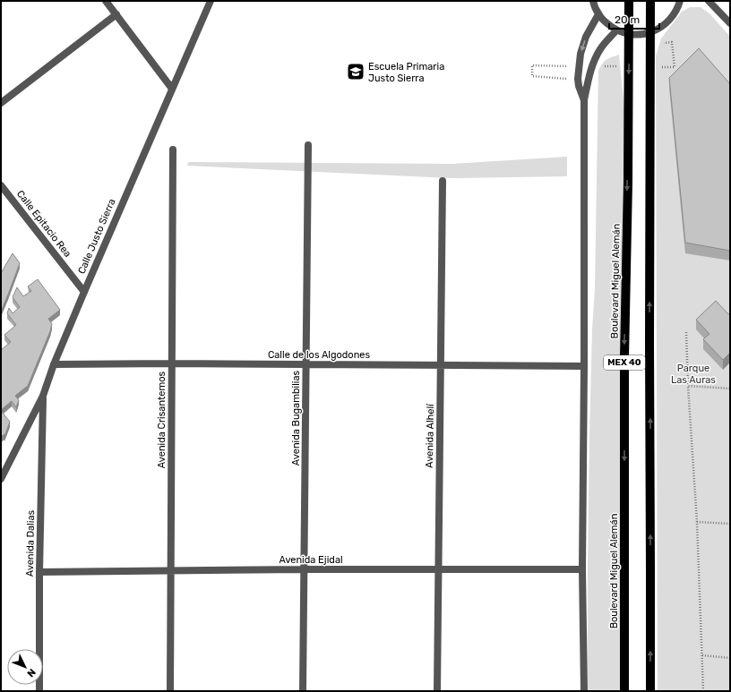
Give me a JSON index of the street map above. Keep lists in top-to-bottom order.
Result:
{
  "streets": {
    "main road": ["Boulevard Miguel Alemán", "MEX 40"],
    "street": [
      "Calle Epitacio Rea",
      "Calle Justo Sierra",
      "Calle de los Algodones",
      "Avenida Bugambilias",
      "Avenida Crisantemos",
      "Avenida Alhelí",
      "Avenida Dalias",
      "Avenida Ejidal"
    ]
  },
  "crossings": [
    ["Calle Epitacio Rea", "Calle Justo Sierra"],
    ["Calle Justo Sierra", "Calle de los Algodones"],
    ["Calle Justo Sierra", "Avenida Dalias"],
    ["Calle de los Algodones", "Avenida Bugambilias"],
    ["Calle de los Algodones", "Avenida Crisantemos"],
    ["Calle de los Algodones", "Avenida Alhelí"],
    ["Avenida Bugambilias", "Avenida Ejidal"],
    ["Avenida Crisantemos", "Avenida Ejidal"],
    ["Avenida Alhelí", "Avenida Ejidal"],
    ["Avenida Dalias", "Avenida Ejidal"]
  ],
  "parks": ["Parque Las Auras"],
  "places": {
    "school or university": ["Escuela Primaria Justo Sierra"]
  },
  "scale_bar": "20 m",
  "north": "bottom right"
}
